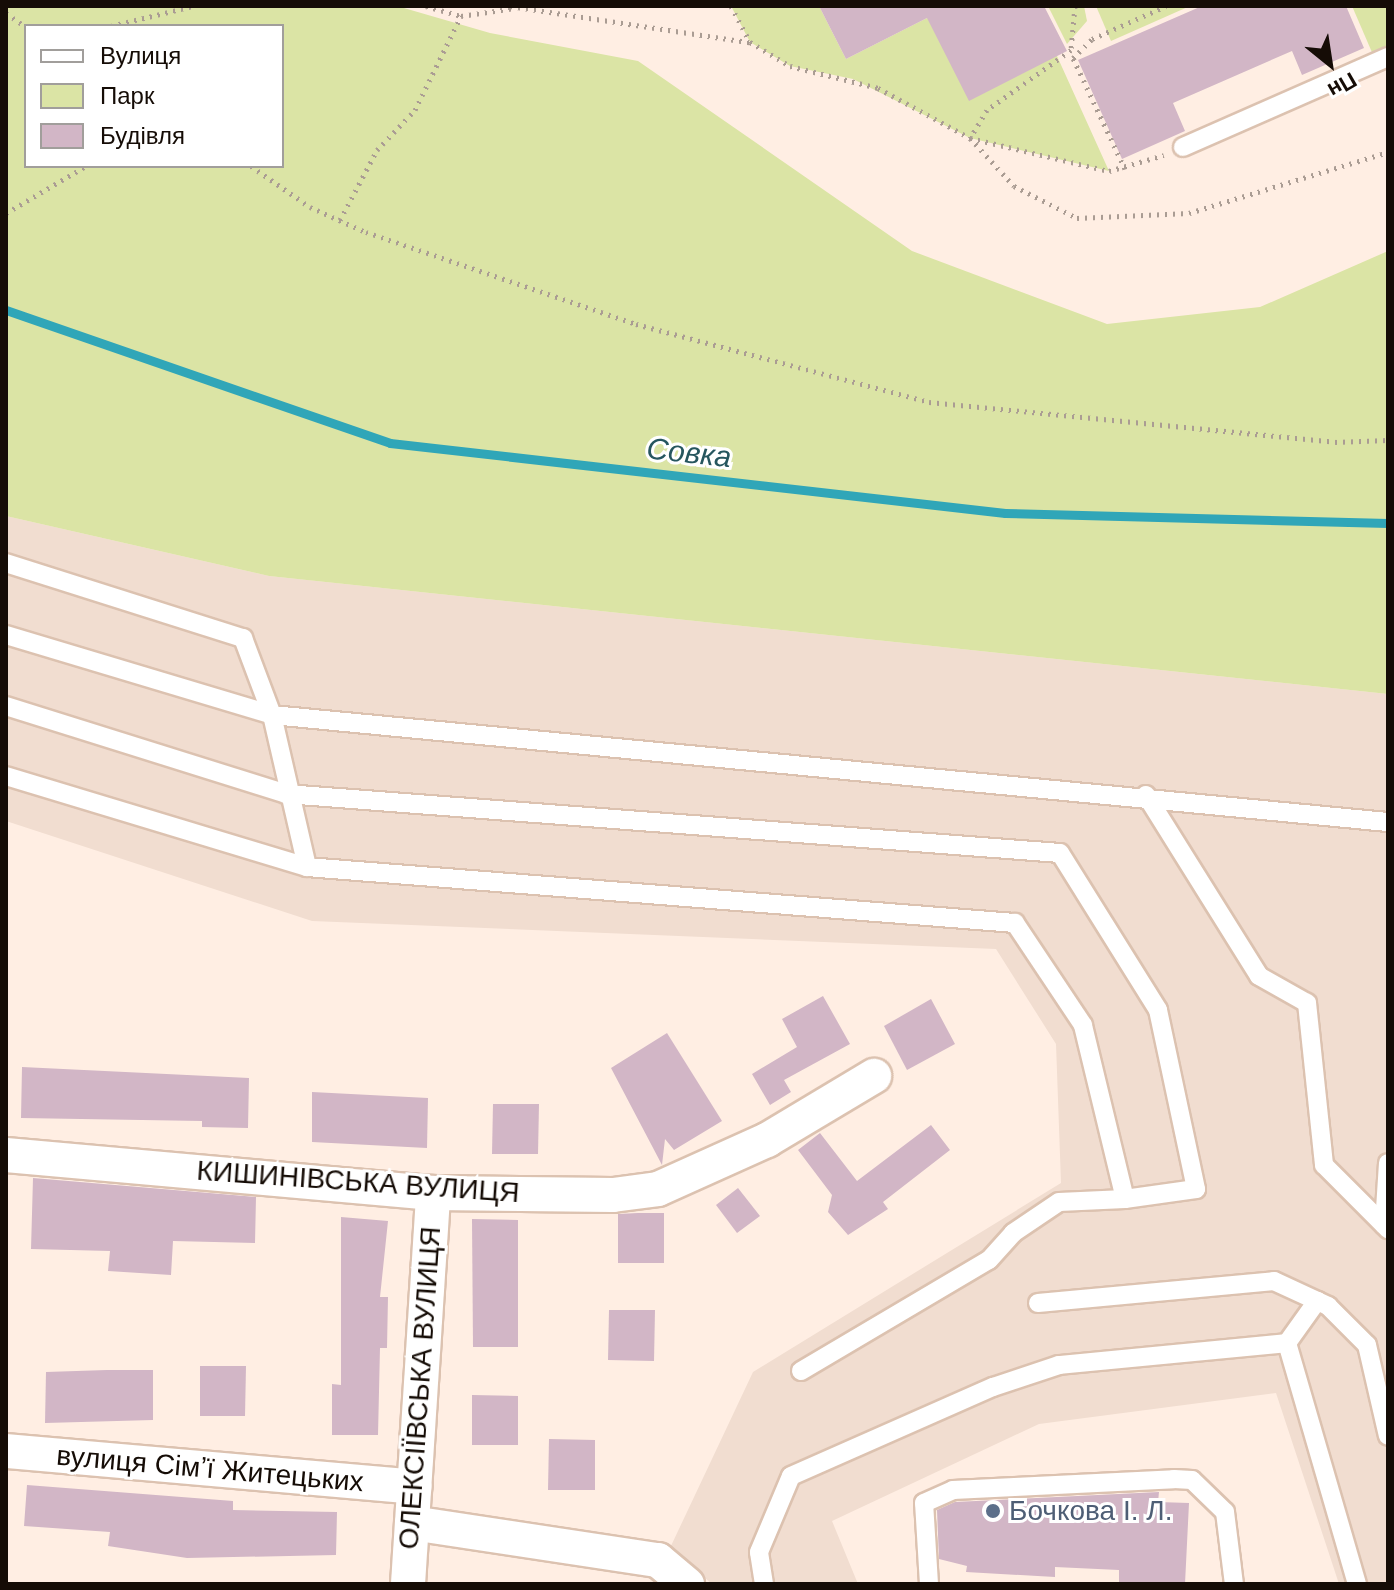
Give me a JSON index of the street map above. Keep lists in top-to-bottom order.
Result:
{
  "streets": {
    "street": ["КИШИНІВСЬКА ВУЛИЦЯ", "ОЛЕКСІЇВСЬКА ВУЛИЦЯ", "вулиця Сімʼї Житецьких"]
  },
  "crossings": [
    ["КИШИНІВСЬКА ВУЛИЦЯ", "ОЛЕКСІЇВСЬКА ВУЛИЦЯ"],
    ["ОЛЕКСІЇВСЬКА ВУЛИЦЯ", "вулиця Сімʼї Житецьких"]
  ],
  "water": ["Совка"],
  "places": ["Бочкова І. Л."],
  "legend": ["Вулиця", "Парк", "Будівля"],
  "north": "bottom right"
}
